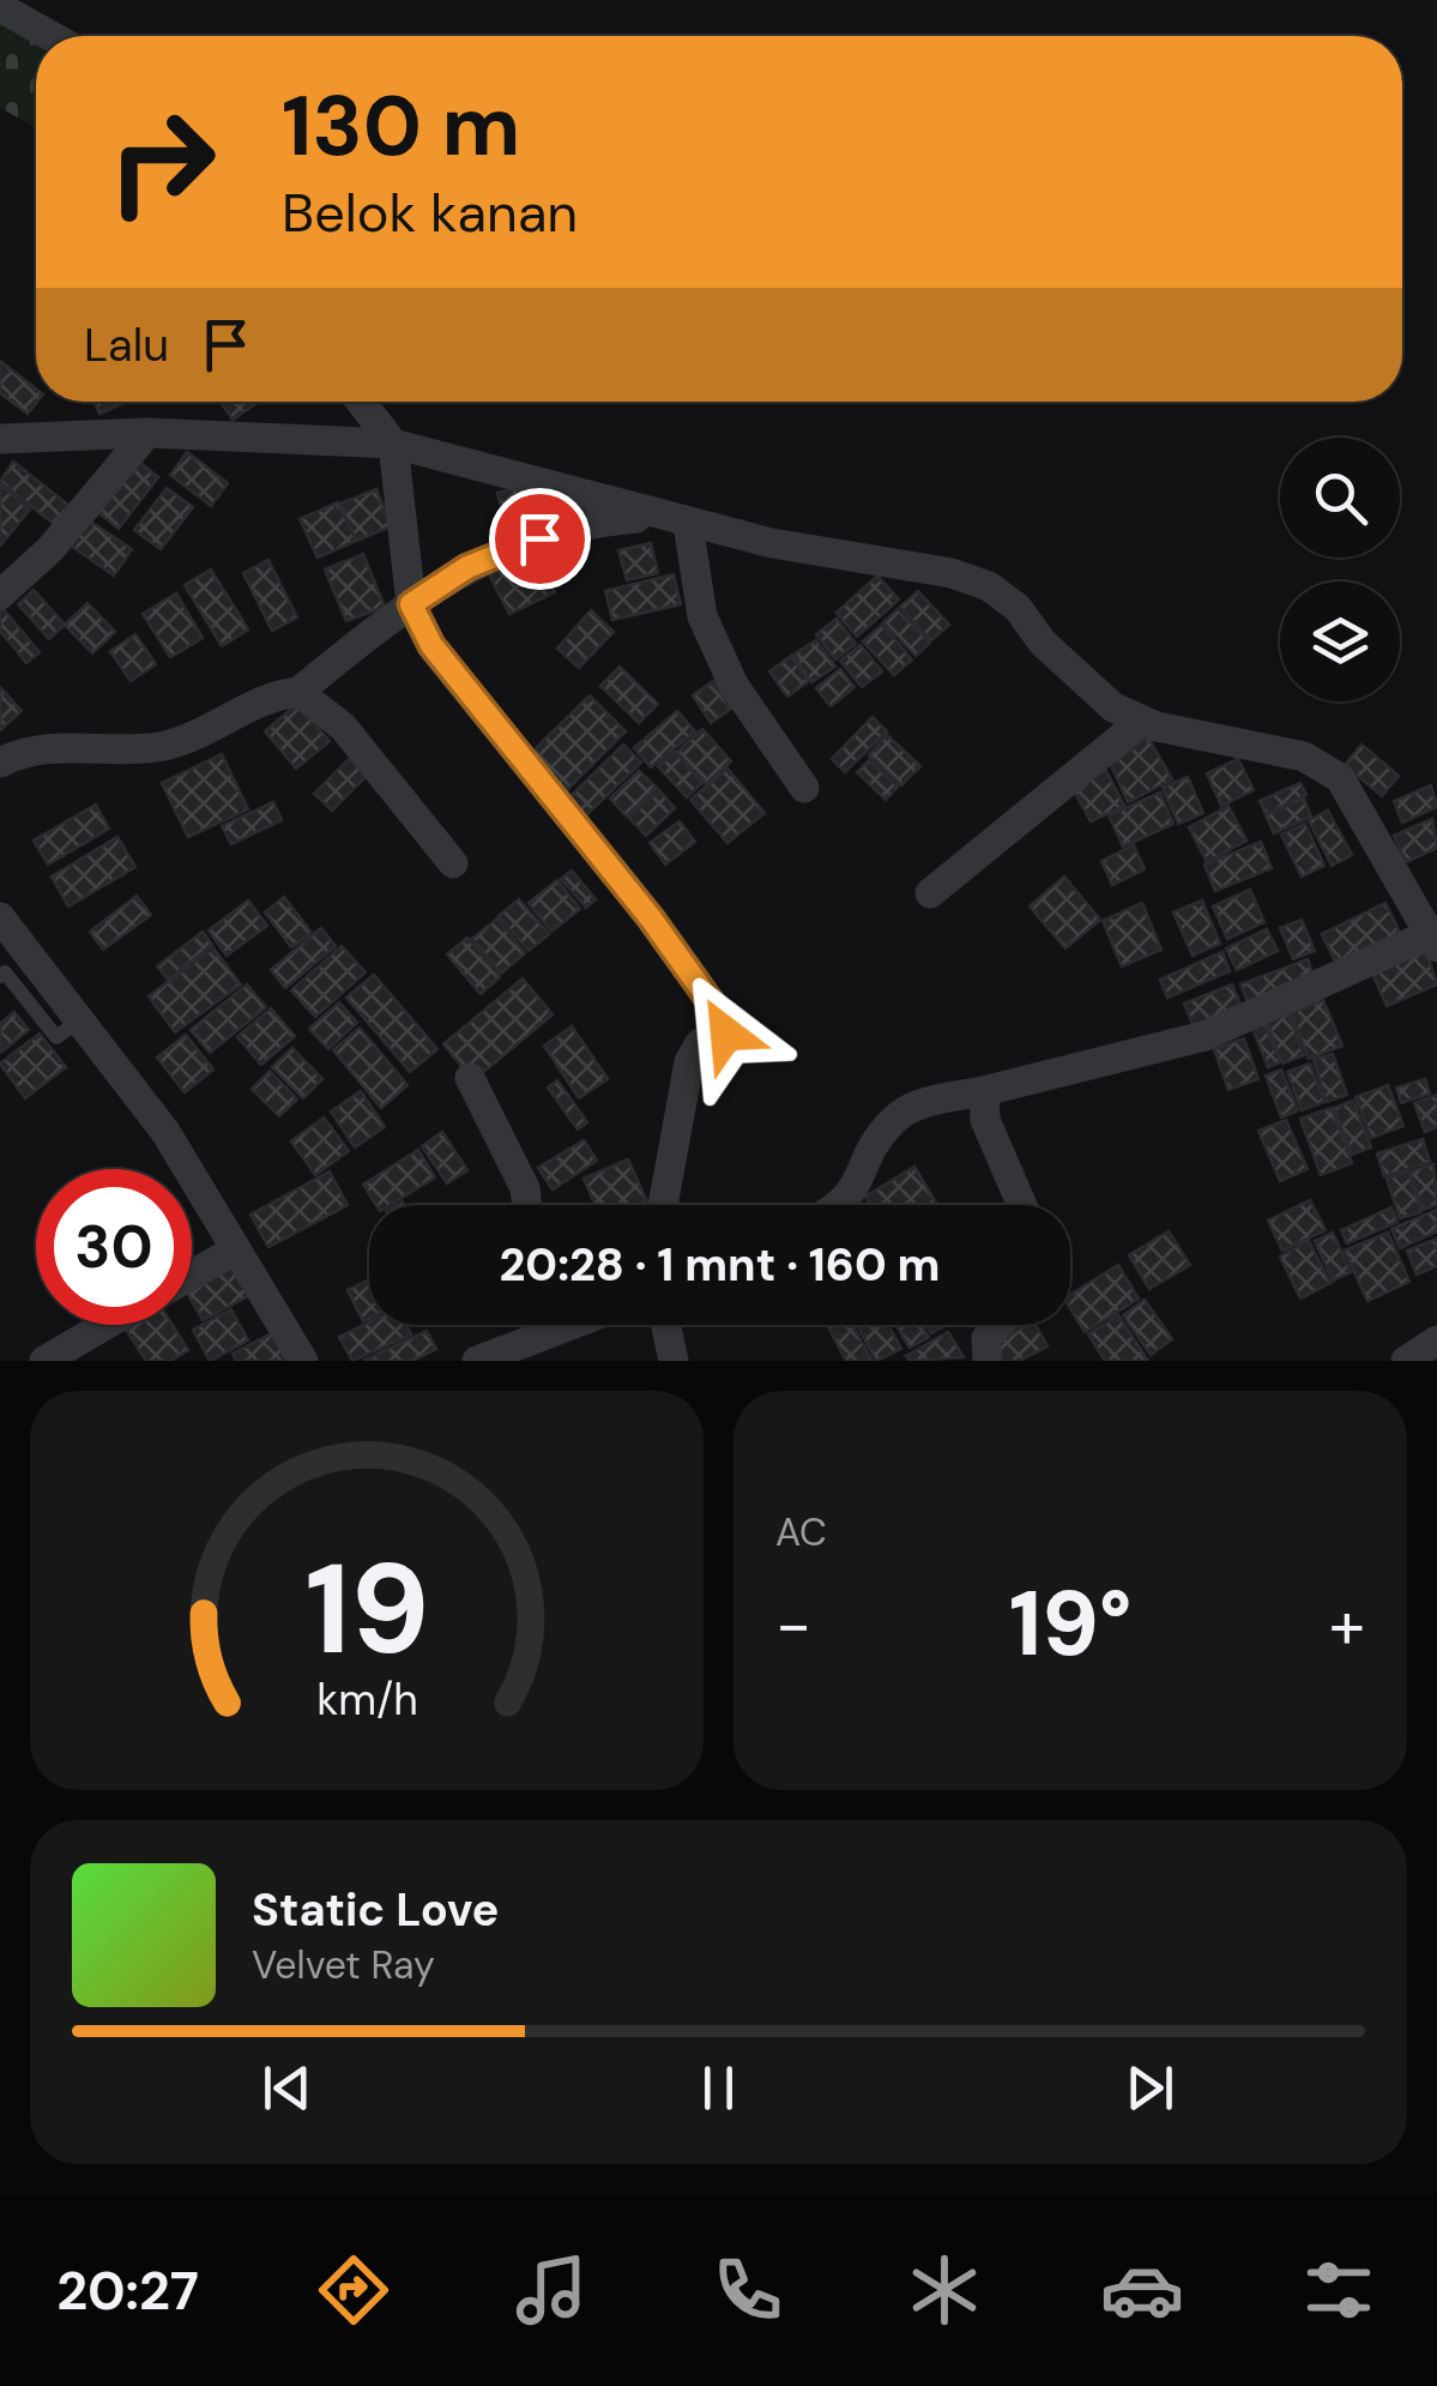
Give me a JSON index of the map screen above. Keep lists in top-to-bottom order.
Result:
{
  "page": {
    "turn": ["130 m", "Belok kanan"],
    "then": "Lalu",
    "limit": "30",
    "trip": "20:28 · 1 mnt · 160 m",
    "tile": "AC",
    "heat": ["−", "19°", "+"],
    "song": ["Static Love", "Velvet Ray"],
    "tabs": "20:27",
    "gauge": ["19", "km/h"]
  }
}
